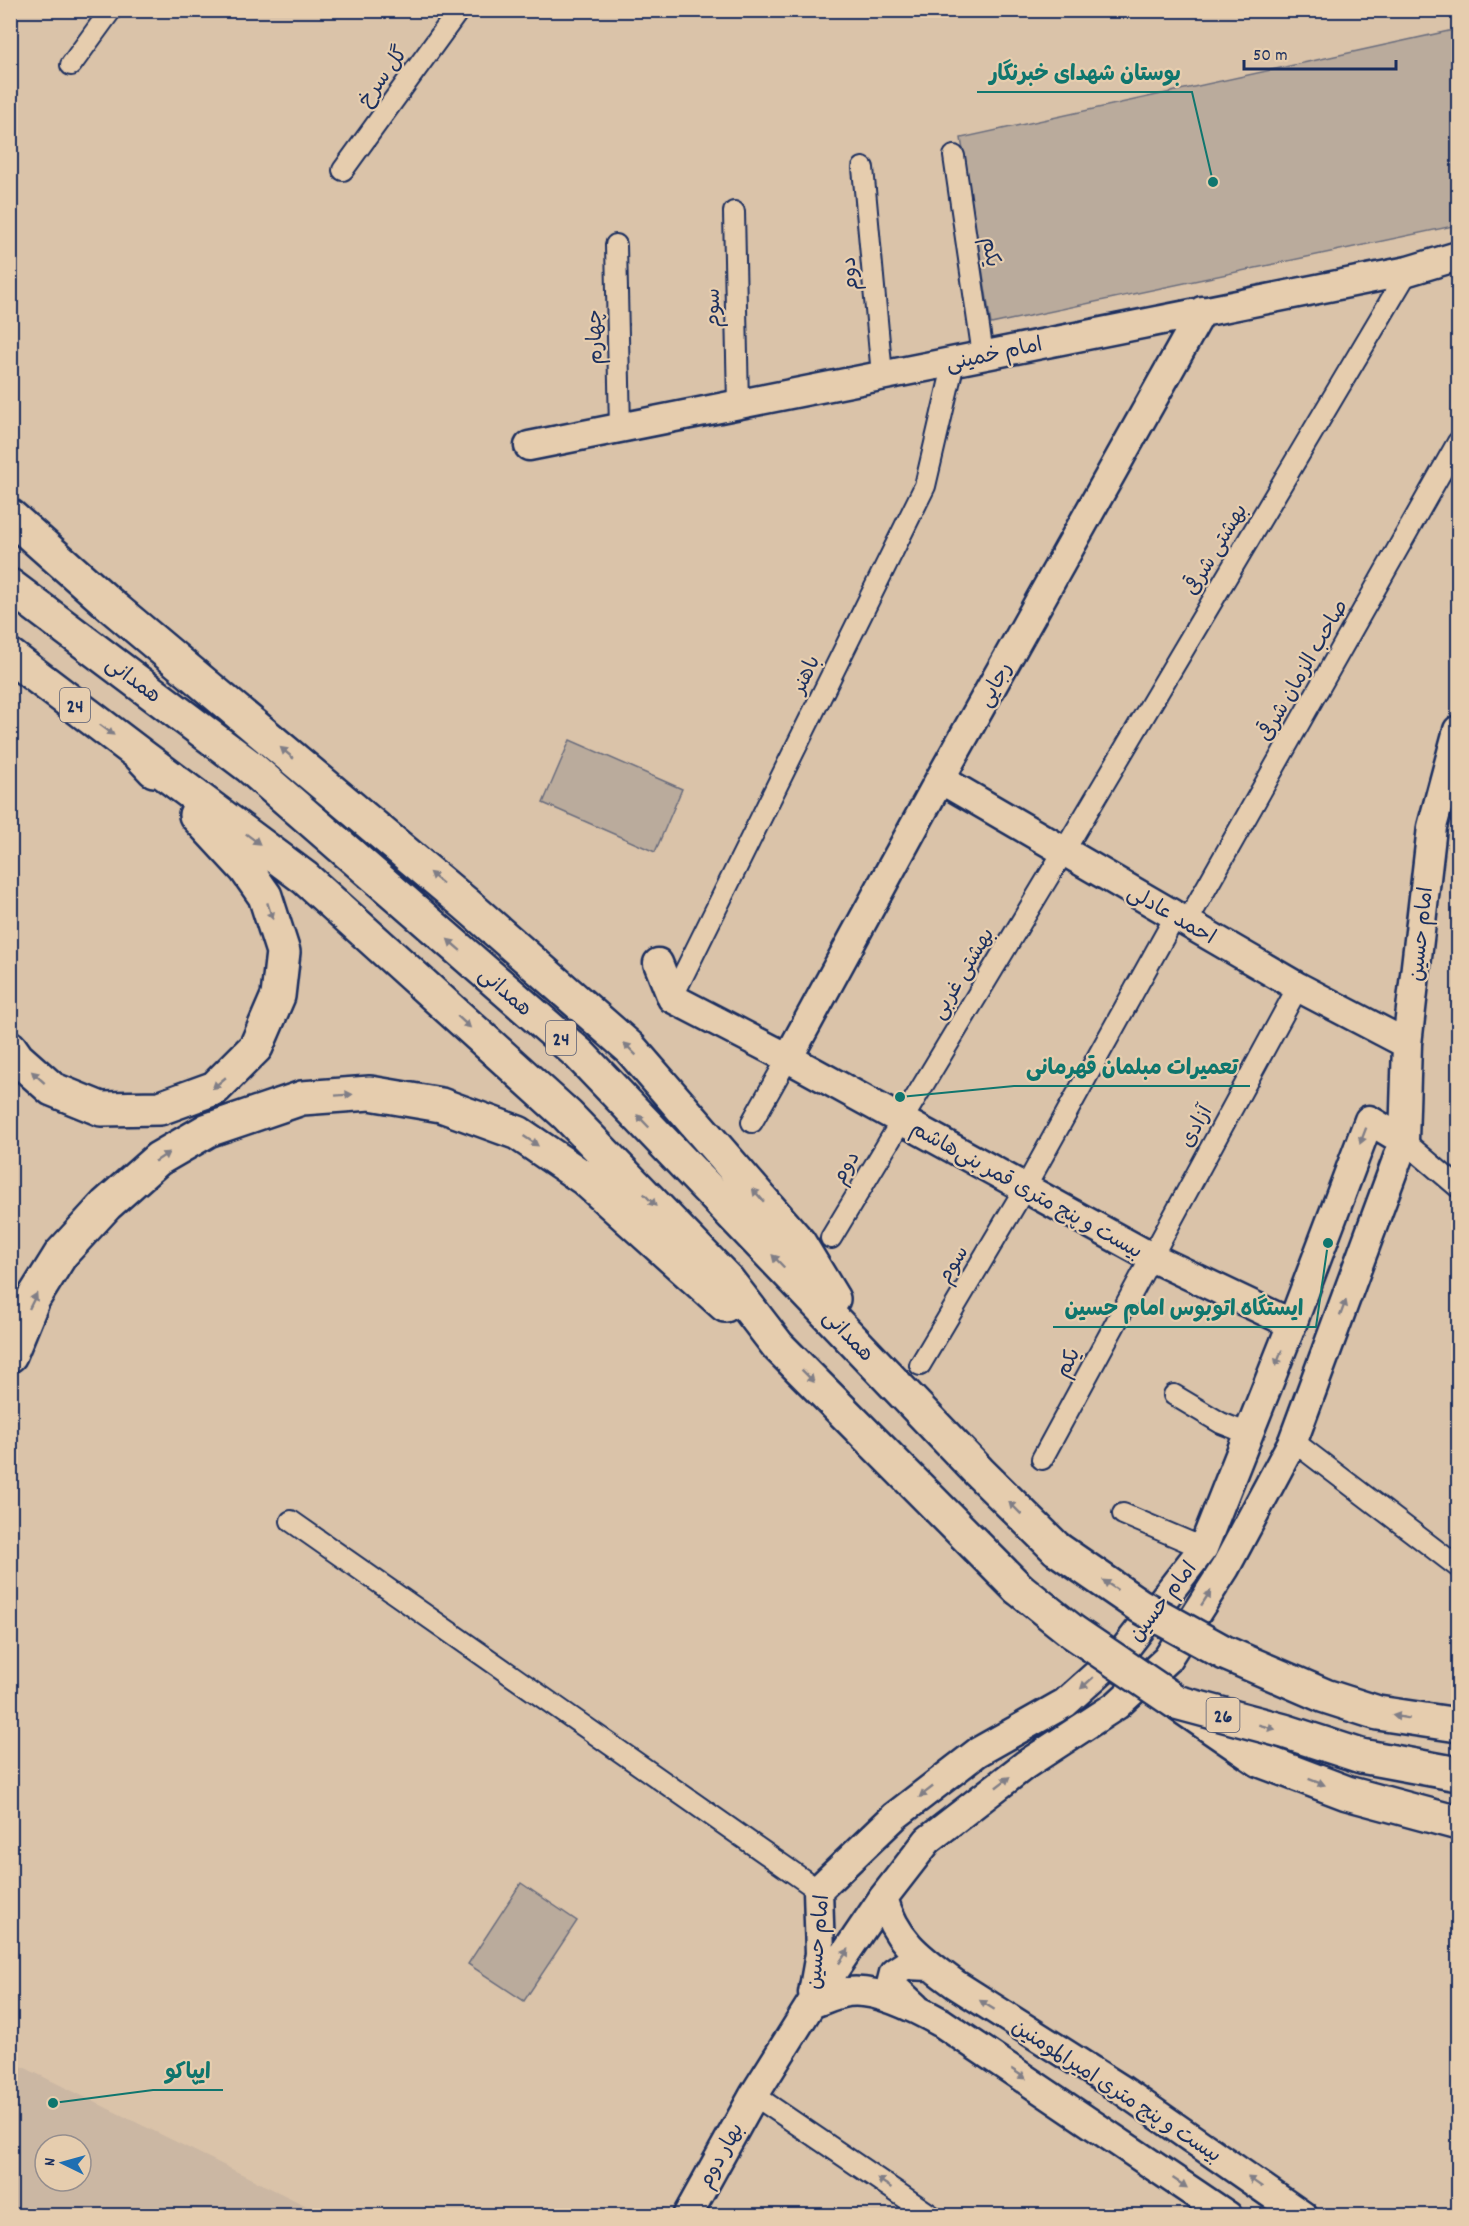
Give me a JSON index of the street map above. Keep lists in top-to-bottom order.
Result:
{
  "streets": {
    "highway": ["همدانی", "24", "26"],
    "main road": [
      "امام خمینی",
      "رجایی",
      "احمد عادلی",
      "امام حسین",
      "بیست و پنج متری قمر بنی‌هاشم",
      "بیست و پنج متری امیرالمومنین",
      "بهار دوم"
    ],
    "street": [
      "گل سرخ",
      "یکم",
      "دوم",
      "سوم",
      "چهارم",
      "بهشتی شرقی",
      "صاحب الزمان شرقی",
      "باهنر",
      "بهشتی غربی",
      "آزادی"
    ]
  },
  "crossings": [
    ["یکم", "امام خمینی"],
    ["یکم", "آزادی"],
    ["یکم", "بیست و پنج متری قمر بنی‌هاشم"],
    ["دوم", "امام خمینی"],
    ["دوم", "بهشتی غربی"],
    ["دوم", "بیست و پنج متری قمر بنی‌هاشم"],
    ["سوم", "امام خمینی"],
    ["سوم", "صاحب الزمان شرقی"],
    ["سوم", "بیست و پنج متری قمر بنی‌هاشم"],
    ["چهارم", "امام خمینی"],
    ["امام خمینی", "بهشتی شرقی"],
    ["امام خمینی", "باهنر"],
    ["امام خمینی", "رجایی"],
    ["بهشتی شرقی", "احمد عادلی"],
    ["بهشتی شرقی", "بهشتی غربی"],
    ["صاحب الزمان شرقی", "احمد عادلی"],
    ["صاحب الزمان شرقی", "بیست و پنج متری قمر بنی‌هاشم"],
    ["باهنر", "بیست و پنج متری قمر بنی‌هاشم"],
    ["رجایی", "احمد عادلی"],
    ["رجایی", "بیست و پنج متری قمر بنی‌هاشم"],
    ["24", "26"],
    ["احمد عادلی", "امام حسین"],
    ["احمد عادلی", "بهشتی غربی"],
    ["احمد عادلی", "آزادی"],
    ["امام حسین", "بیست و پنج متری قمر بنی‌هاشم"],
    ["امام حسین", "بیست و پنج متری امیرالمومنین"],
    ["امام حسین", "بهار دوم"],
    ["بهشتی غربی", "بیست و پنج متری قمر بنی‌هاشم"],
    ["آزادی", "بیست و پنج متری قمر بنی‌هاشم"]
  ],
  "places": [
    "بوستان شهدای خبرنگار",
    "تعمیرات مبلمان قهرمانی",
    "ایستگاه اتوبوس امام حسین",
    "ایپاکو"
  ],
  "scale_bar": "50 m",
  "north": "left"
}
